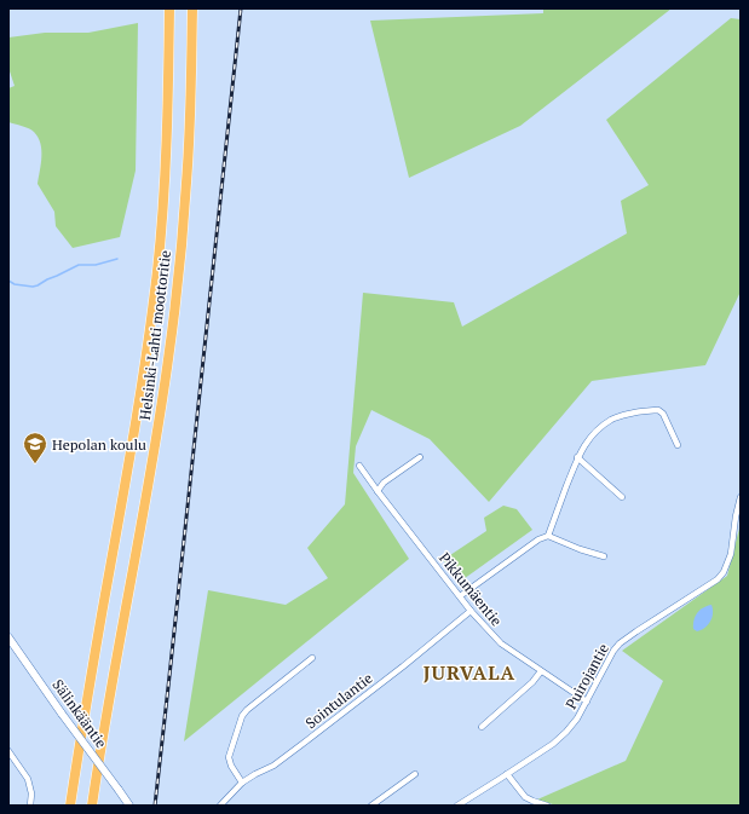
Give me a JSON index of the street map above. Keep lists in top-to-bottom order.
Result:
{
  "streets": {
    "highway": ["Helsinki-Lahti moottoritie"],
    "main road": ["Sälinkääntie"],
    "street": ["Pikkumäentie", "Puirojantie", "Sointulantie"]
  },
  "crossings": [
    ["Pikkumäentie", "Puirojantie"],
    ["Pikkumäentie", "Sointulantie"]
  ],
  "districts": ["JURVALA"],
  "places": {
    "school or university": ["Hepolan koulu"]
  }
}
